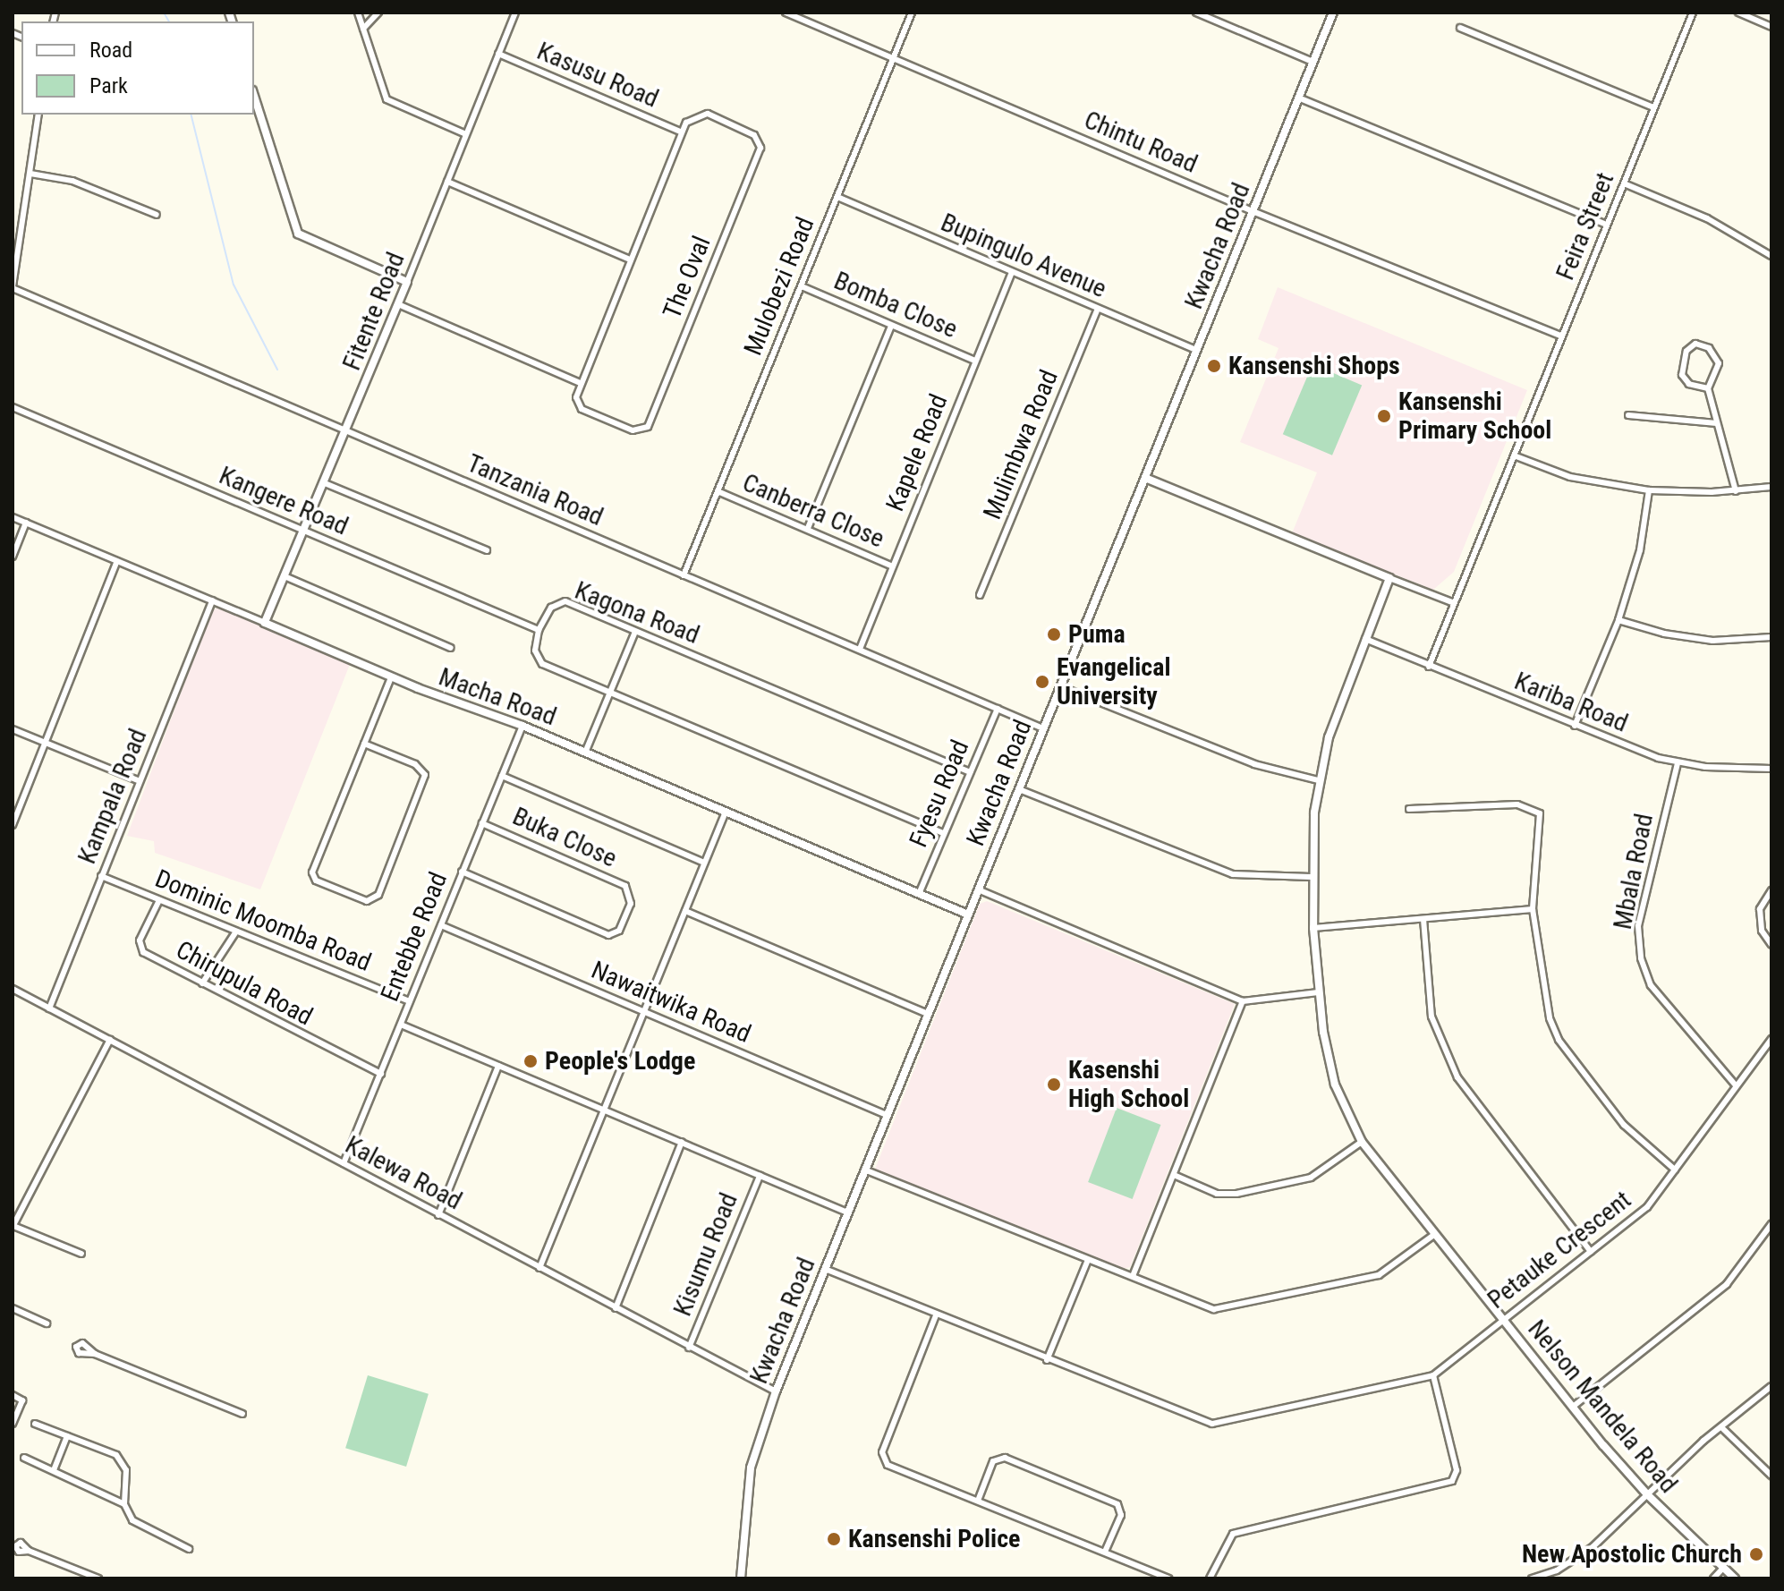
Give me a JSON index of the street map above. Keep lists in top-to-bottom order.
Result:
{
  "streets": {
    "main road": [
      "Kwacha Road",
      "Fitente Road",
      "Macha Road",
      "Nelson Mandela Road"
    ],
    "street": [
      "Kasusu Road",
      "Chintu Road",
      "Feira Street",
      "Bupingulo Avenue",
      "The Oval",
      "Mulobezi Road",
      "Bomba Close",
      "Mulimbwa Road",
      "Kapele Road",
      "Tanzania Road",
      "Kangere Road",
      "Canberra Close",
      "Kagona Road",
      "Kariba Road",
      "Fyesu Road",
      "Kampala Road",
      "Buka Close",
      "Mbala Road",
      "Dominic Moomba Road",
      "Entebbe Road",
      "Chirupula Road",
      "Nawaitwika Road",
      "Kalewa Road",
      "Petauke Crescent",
      "Kisumu Road"
    ]
  },
  "crossings": [
    ["Kasusu Road", "The Oval"],
    ["Kasusu Road", "Fitente Road"],
    ["Chintu Road", "Feira Street"],
    ["Chintu Road", "Kwacha Road"],
    ["Chintu Road", "Mulobezi Road"],
    ["Feira Street", "Kariba Road"],
    ["Kwacha Road", "Bupingulo Avenue"],
    ["Kwacha Road", "Tanzania Road"],
    ["Kwacha Road", "Macha Road"],
    ["Kwacha Road", "Nawaitwika Road"],
    ["Kwacha Road", "Kalewa Road"],
    ["Bupingulo Avenue", "Mulobezi Road"],
    ["Bupingulo Avenue", "Mulimbwa Road"],
    ["Bupingulo Avenue", "Kapele Road"],
    ["Mulobezi Road", "Bomba Close"],
    ["Mulobezi Road", "Tanzania Road"],
    ["Mulobezi Road", "Canberra Close"],
    ["Bomba Close", "Kapele Road"],
    ["Fitente Road", "Tanzania Road"],
    ["Fitente Road", "Kangere Road"],
    ["Fitente Road", "Macha Road"],
    ["Kapele Road", "Tanzania Road"],
    ["Kapele Road", "Canberra Close"],
    ["Tanzania Road", "Fyesu Road"],
    ["Kangere Road", "Kagona Road"],
    ["Kagona Road", "Fyesu Road"],
    ["Macha Road", "Fyesu Road"],
    ["Macha Road", "Kampala Road"],
    ["Macha Road", "Entebbe Road"],
    ["Kariba Road", "Mbala Road"],
    ["Kariba Road", "Nelson Mandela Road"],
    ["Kampala Road", "Dominic Moomba Road"],
    ["Kampala Road", "Kalewa Road"],
    ["Buka Close", "Entebbe Road"],
    ["Mbala Road", "Petauke Crescent"],
    ["Dominic Moomba Road", "Entebbe Road"],
    ["Dominic Moomba Road", "Chirupula Road"],
    ["Entebbe Road", "Chirupula Road"],
    ["Entebbe Road", "Nawaitwika Road"],
    ["Entebbe Road", "Kalewa Road"],
    ["Kalewa Road", "Kisumu Road"],
    ["Petauke Crescent", "Nelson Mandela Road"]
  ],
  "places": [
    "Kansenshi Shops",
    "Kansenshi Primary School",
    "Puma",
    "Evangelical University",
    "People's Lodge",
    "Kasenshi High School",
    "Kansenshi Police",
    "New Apostolic Church"
  ],
  "legend": ["Road", "Park"]
}
